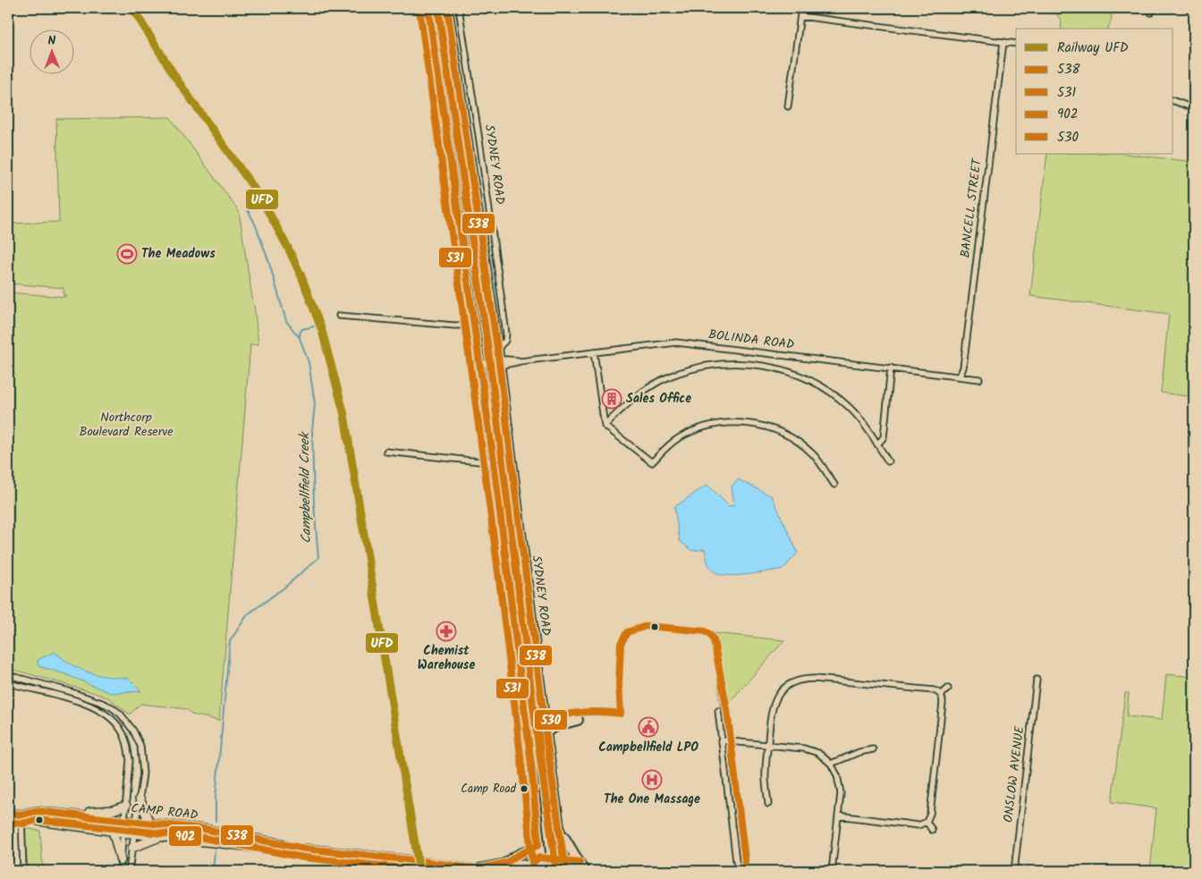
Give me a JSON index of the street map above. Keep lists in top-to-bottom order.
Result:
{
  "streets": {
    "highway": ["SYDNEY ROAD"],
    "main road": ["CAMP ROAD"],
    "street": ["BANCELL STREET", "BOLINDA ROAD", "ONSLOW AVENUE"]
  },
  "crossings": [
    ["SYDNEY ROAD", "BOLINDA ROAD"],
    ["SYDNEY ROAD", "CAMP ROAD"],
    ["BANCELL STREET", "BOLINDA ROAD"]
  ],
  "water": ["Campbellfield Creek"],
  "parks": ["Northcorp Boulevard Reserve"],
  "places": {
    "sports": ["The Meadows"],
    "building": ["Sales Office"],
    "pharmacy": ["Chemist Warehouse"],
    "public building": ["Campbellfield LPO"],
    "hospital": ["The One Massage"],
    "other": ["Camp Road"]
  },
  "lines": [
    "rail line UFD",
    "transit line 538",
    "transit line 531",
    "transit line 530",
    "transit line 902"
  ],
  "legend": [
    "Railway UFD",
    "538",
    "531",
    "902",
    "530"
  ],
  "north": "top"
}
